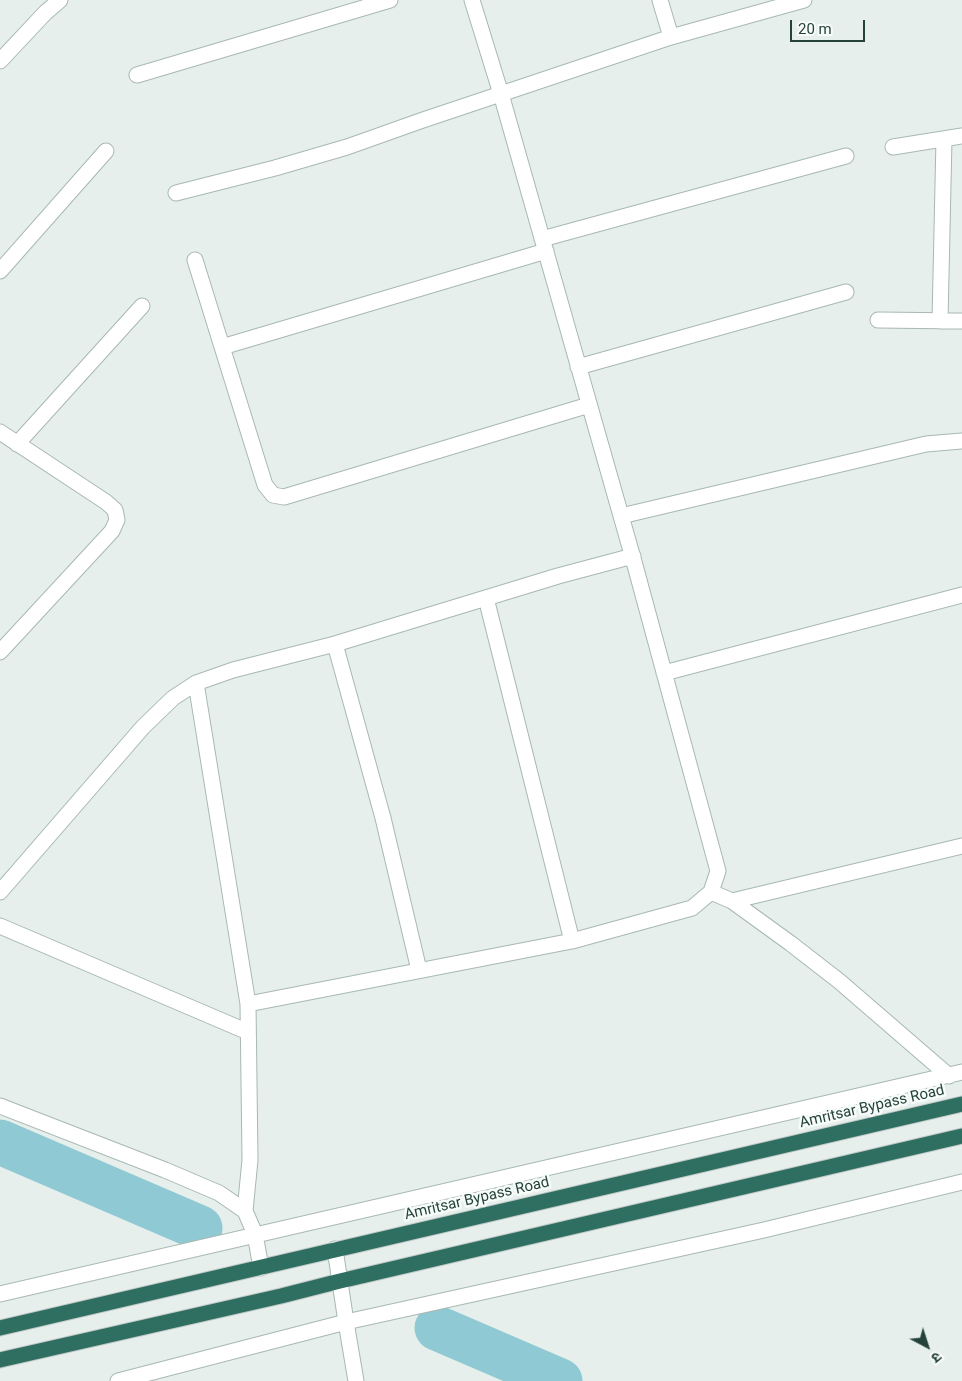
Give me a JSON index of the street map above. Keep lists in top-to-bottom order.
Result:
{
  "streets": {
    "highway": ["Amritsar Bypass Road"]
  },
  "scale_bar": "20 m",
  "north": "bottom right"
}
